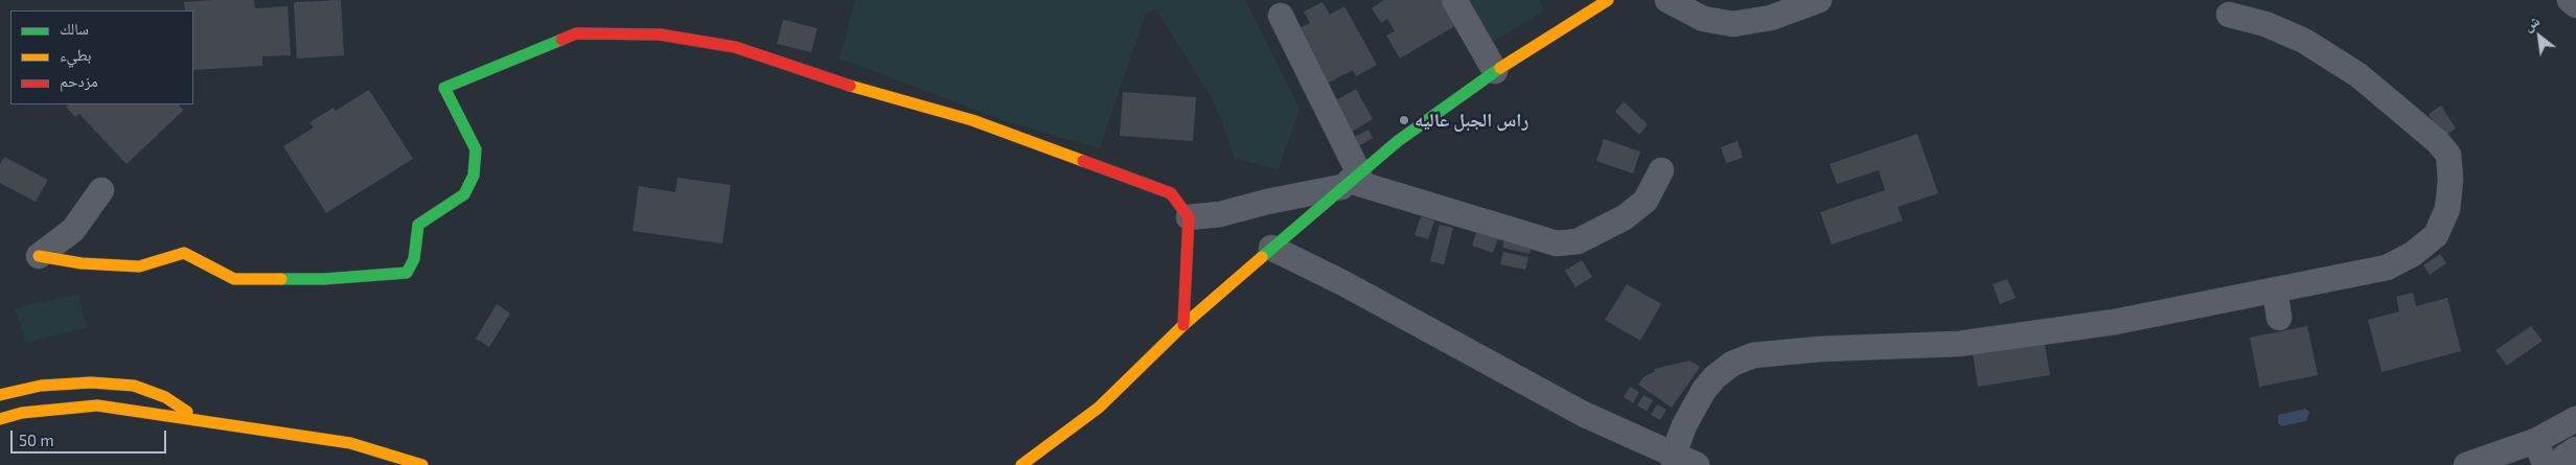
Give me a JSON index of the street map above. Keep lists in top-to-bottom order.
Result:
{
  "places": ["راس الجبل عاليه"],
  "legend": ["سالك", "بطيء", "مزدحم"],
  "scale_bar": "50 m",
  "north": "top left"
}
